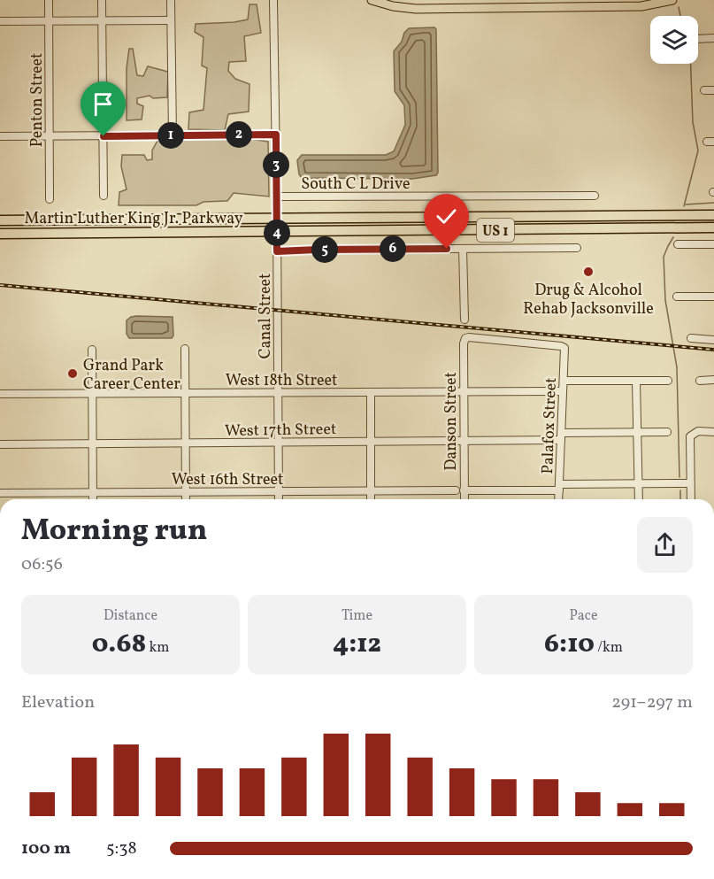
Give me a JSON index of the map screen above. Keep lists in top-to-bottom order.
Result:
{
  "streets": {
    "highway": ["Martin Luther King Jr. Parkway", "US 1"],
    "street": [
      "Penton Street",
      "South C L Drive",
      "Canal Street",
      "West 18th Street",
      "Danson Street",
      "Palafox Street",
      "West 17th Street",
      "West 16th Street"
    ]
  },
  "crossings": [
    ["South C L Drive", "Canal Street"],
    ["Martin Luther King Jr. Parkway", "Canal Street"],
    ["Canal Street", "West 18th Street"],
    ["Canal Street", "West 17th Street"],
    ["Canal Street", "West 16th Street"],
    ["West 18th Street", "Danson Street"],
    ["West 18th Street", "Palafox Street"],
    ["Danson Street", "Palafox Street"],
    ["Danson Street", "West 17th Street"],
    ["Palafox Street", "West 17th Street"]
  ],
  "places": ["Drug & Alcohol Rehab Jacksonville", "Grand Park Career Center"],
  "page": {
    "pins": [
      "2",
      "1",
      "3",
      "4",
      "6",
      "5"
    ],
    "heading": ["Morning run", "06:56"],
    "stats": [
      ["Distance", "0.68 km"],
      ["Time", "4:12"],
      ["Pace", "6:10 /km"]
    ],
    "chart": ["Elevation", "291–297 m"],
    "list": [
      {
        "name": "100 m",
        "note": "5:38"
      }
    ]
  }
}
